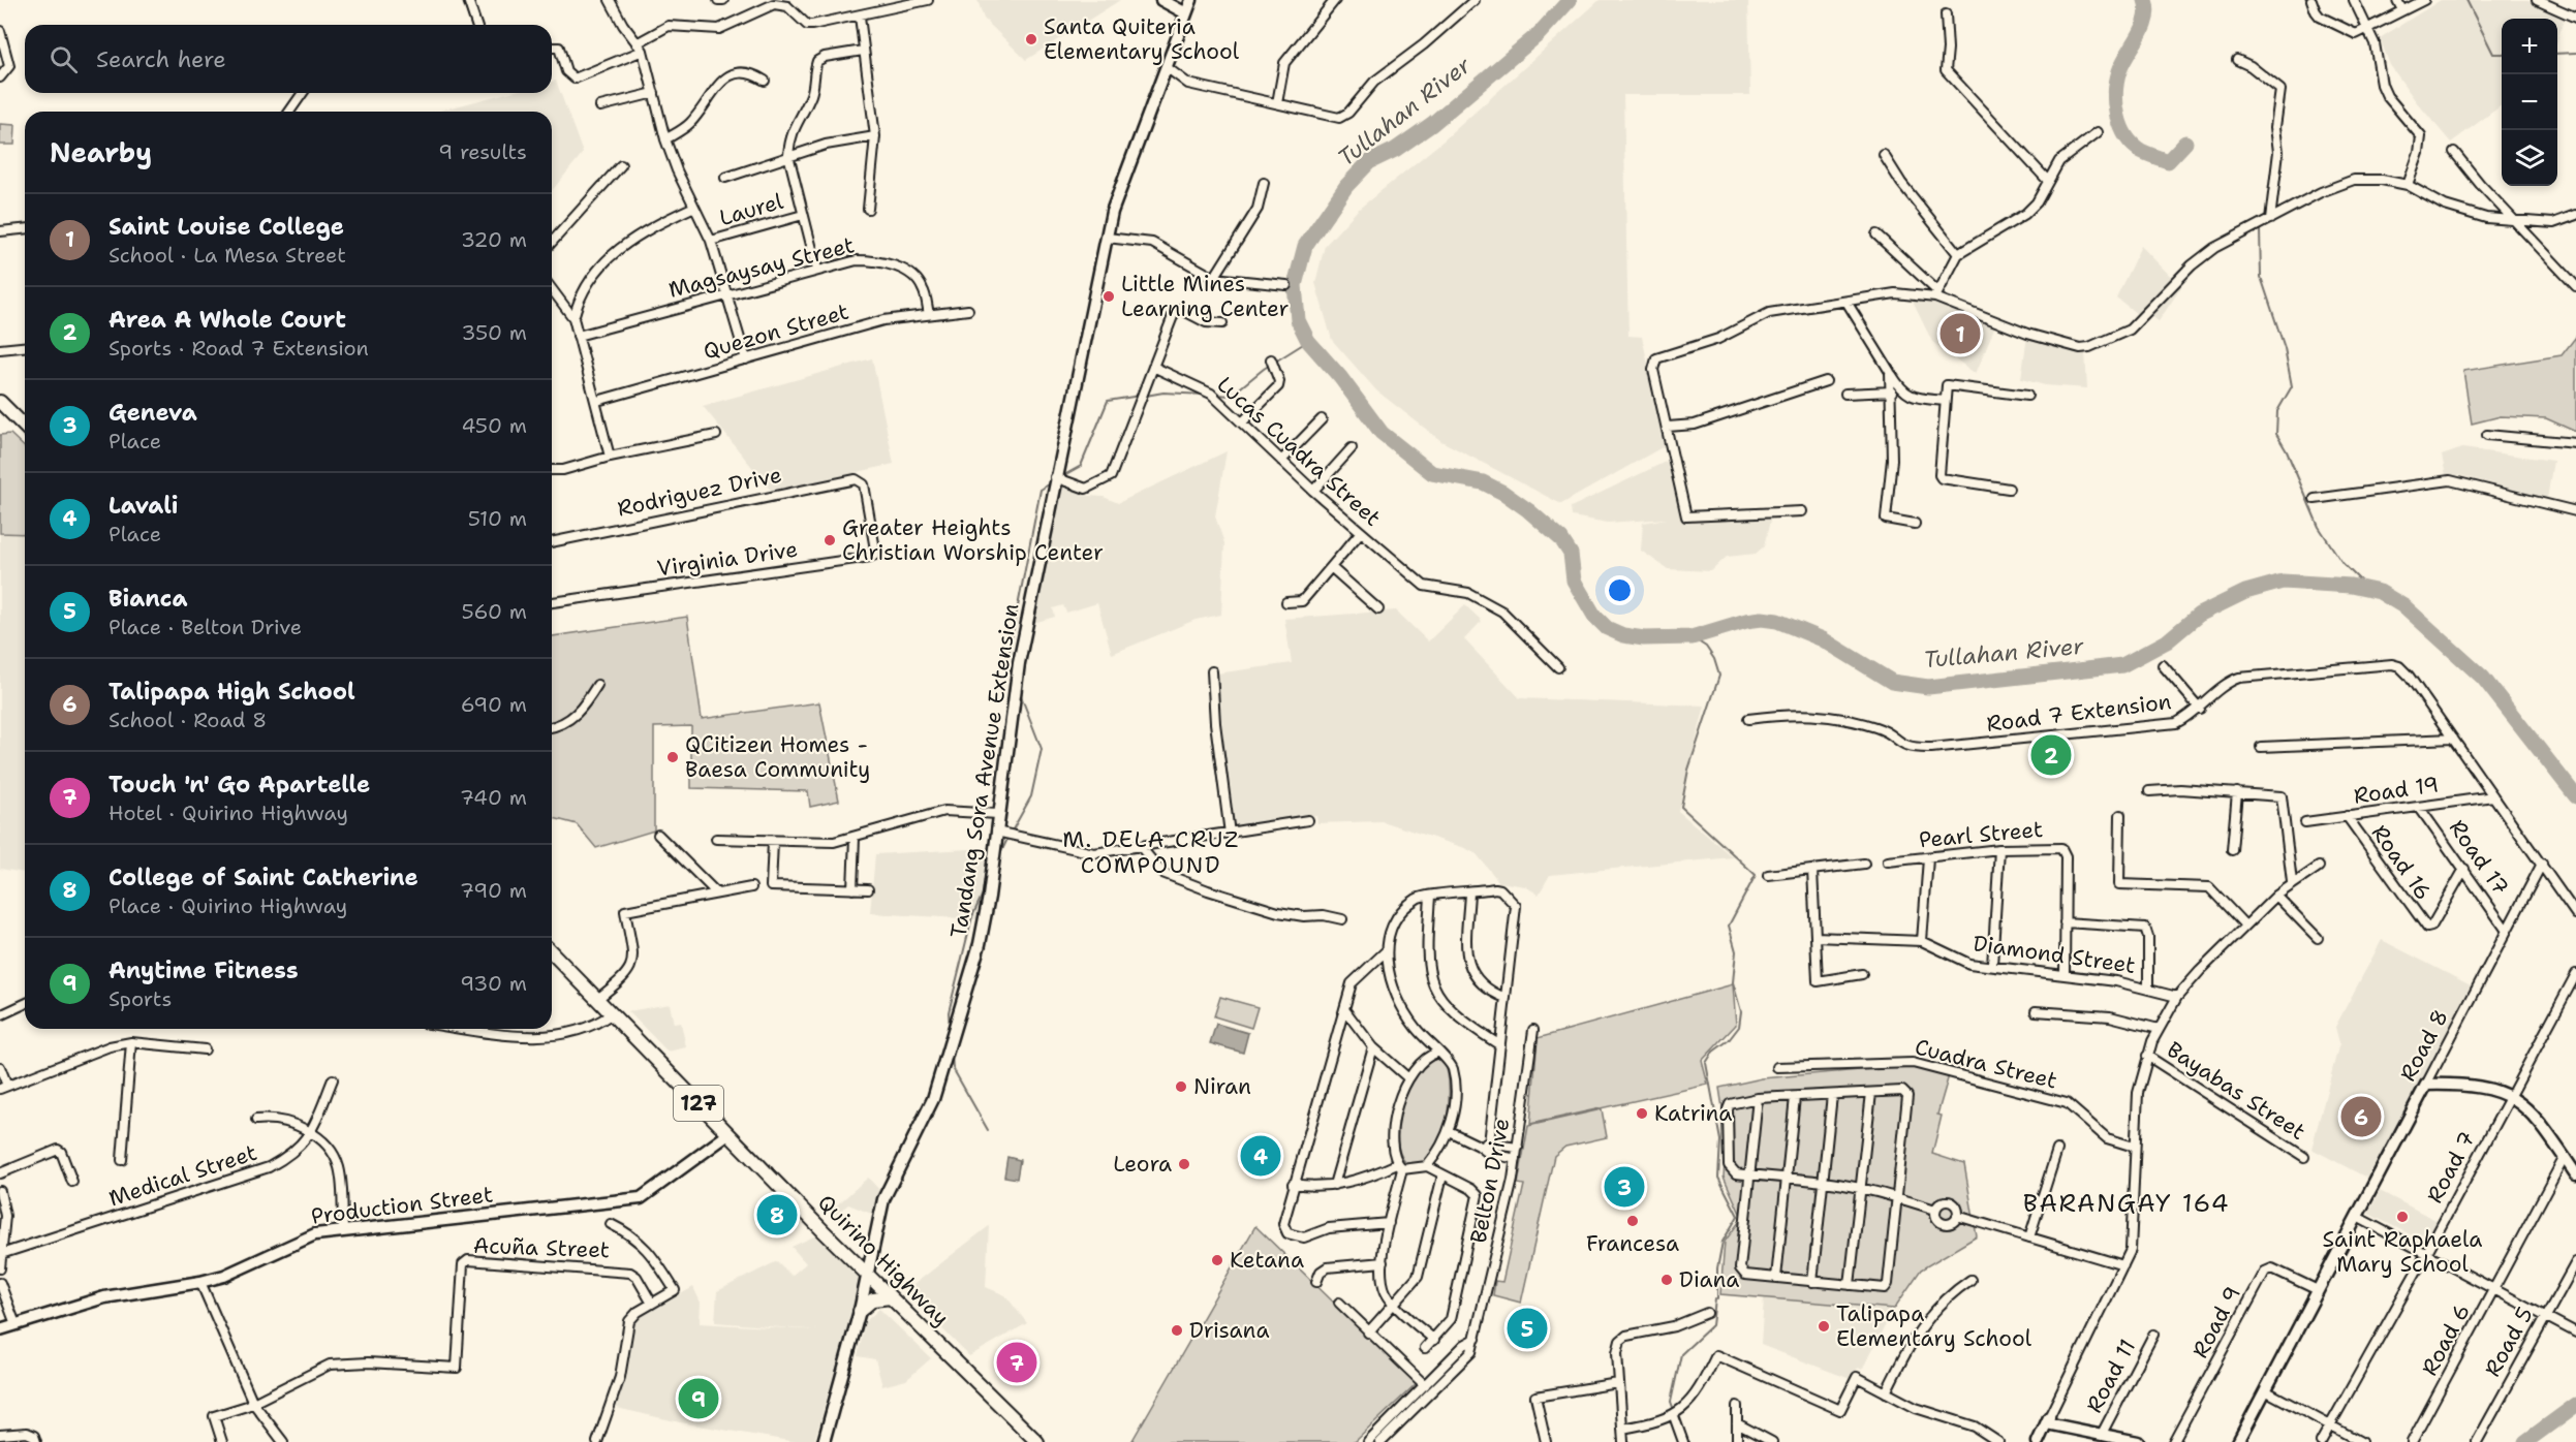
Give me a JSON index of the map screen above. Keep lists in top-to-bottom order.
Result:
{
  "streets": {
    "main road": [
      "Tandang Sora Avenue Extension",
      "Road 8",
      "127",
      "Production Street",
      "Quirino Highway"
    ],
    "street": [
      "Laurel",
      "Magsaysay Street",
      "Quezon Street",
      "Lucas Cuadra Street",
      "Rodriguez Drive",
      "Virginia Drive",
      "Road 7 Extension",
      "Road 19",
      "Pearl Street",
      "Road 17",
      "Road 16",
      "Diamond Street",
      "Cuadra Street",
      "Bayabas Street",
      "Road 7",
      "Medical Street",
      "Belton Drive",
      "Acuña Street",
      "Road 9",
      "Road 6",
      "Road 5",
      "Road 11"
    ]
  },
  "crossings": [
    ["Magsaysay Street", "Quezon Street"],
    ["Rodriguez Drive", "Virginia Drive"],
    ["Road 7 Extension", "Road 19"],
    ["Road 7 Extension", "Road 8"],
    ["Tandang Sora Avenue Extension", "Quirino Highway"],
    ["Road 19", "Road 17"],
    ["Road 19", "Road 16"],
    ["Pearl Street", "Diamond Street"],
    ["Road 17", "Road 16"],
    ["Road 17", "Road 8"],
    ["Road 8", "Road 9"],
    ["Production Street", "Quirino Highway"]
  ],
  "districts": ["M. DELA CRUZ COMPOUND", "BARANGAY 164"],
  "water": ["Tullahan River"],
  "places": [
    "Santa Quiteria Elementary School",
    "Little Mines Learning Center",
    "Greater Heights Christian Worship Center",
    "QCitizen Homes - Baesa Community",
    "Niran",
    "Katrina",
    "Leora",
    "Saint Raphaela Mary School",
    "Francesa",
    "Ketana",
    "Diana",
    "Talipapa Elementary School",
    "Drisana"
  ],
  "page": {
    "map_buttons": ["+", "−"],
    "search": "Search here",
    "heading": ["Nearby", "9 results"],
    "list": [
      {
        "mark": "1",
        "name": "Saint Louise College",
        "note": "School · La Mesa Street",
        "value": "320 m"
      },
      {
        "mark": "2",
        "name": "Area A Whole Court",
        "note": "Sports · Road 7 Extension",
        "value": "350 m"
      },
      {
        "mark": "3",
        "name": "Geneva",
        "note": "Place",
        "value": "450 m"
      },
      {
        "mark": "4",
        "name": "Lavali",
        "note": "Place",
        "value": "510 m"
      },
      {
        "mark": "5",
        "name": "Bianca",
        "note": "Place · Belton Drive",
        "value": "560 m"
      },
      {
        "mark": "6",
        "name": "Talipapa High School",
        "note": "School · Road 8",
        "value": "690 m"
      },
      {
        "mark": "7",
        "name": "Touch 'n' Go Apartelle",
        "note": "Hotel · Quirino Highway",
        "value": "740 m"
      },
      {
        "mark": "8",
        "name": "College of Saint Catherine",
        "note": "Place · Quirino Highway",
        "value": "790 m"
      },
      {
        "mark": "9",
        "name": "Anytime Fitness",
        "note": "Sports",
        "value": "930 m"
      }
    ],
    "pins": [
      "1",
      "2",
      "6",
      "4",
      "3",
      "8",
      "5",
      "7",
      "9"
    ]
  }
}
